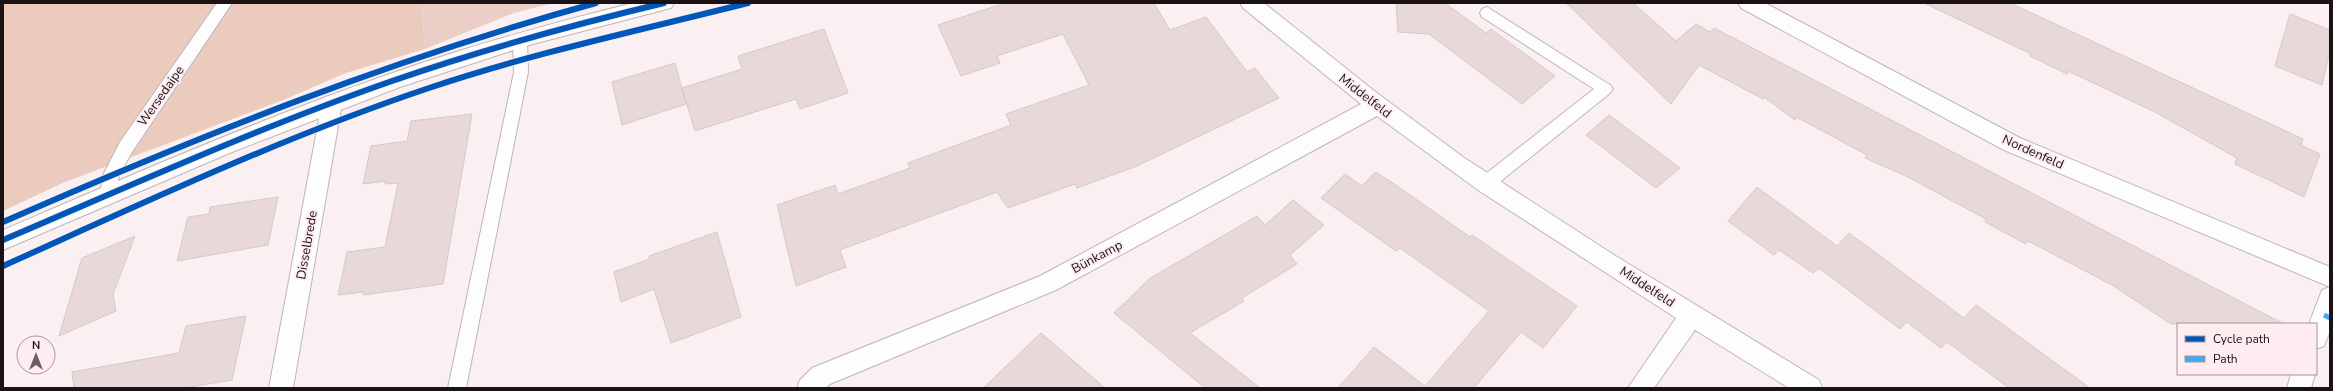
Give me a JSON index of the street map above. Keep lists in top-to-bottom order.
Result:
{
  "streets": {
    "street": [
      "Middelfeld",
      "Nordenfeld",
      "Disselbrede",
      "Bünkamp"
    ],
    "lane": ["Wersedaipe"]
  },
  "crossings": [
    ["Middelfeld", "Bünkamp"]
  ],
  "legend": ["Cycle path", "Path"],
  "north": "top"
}
